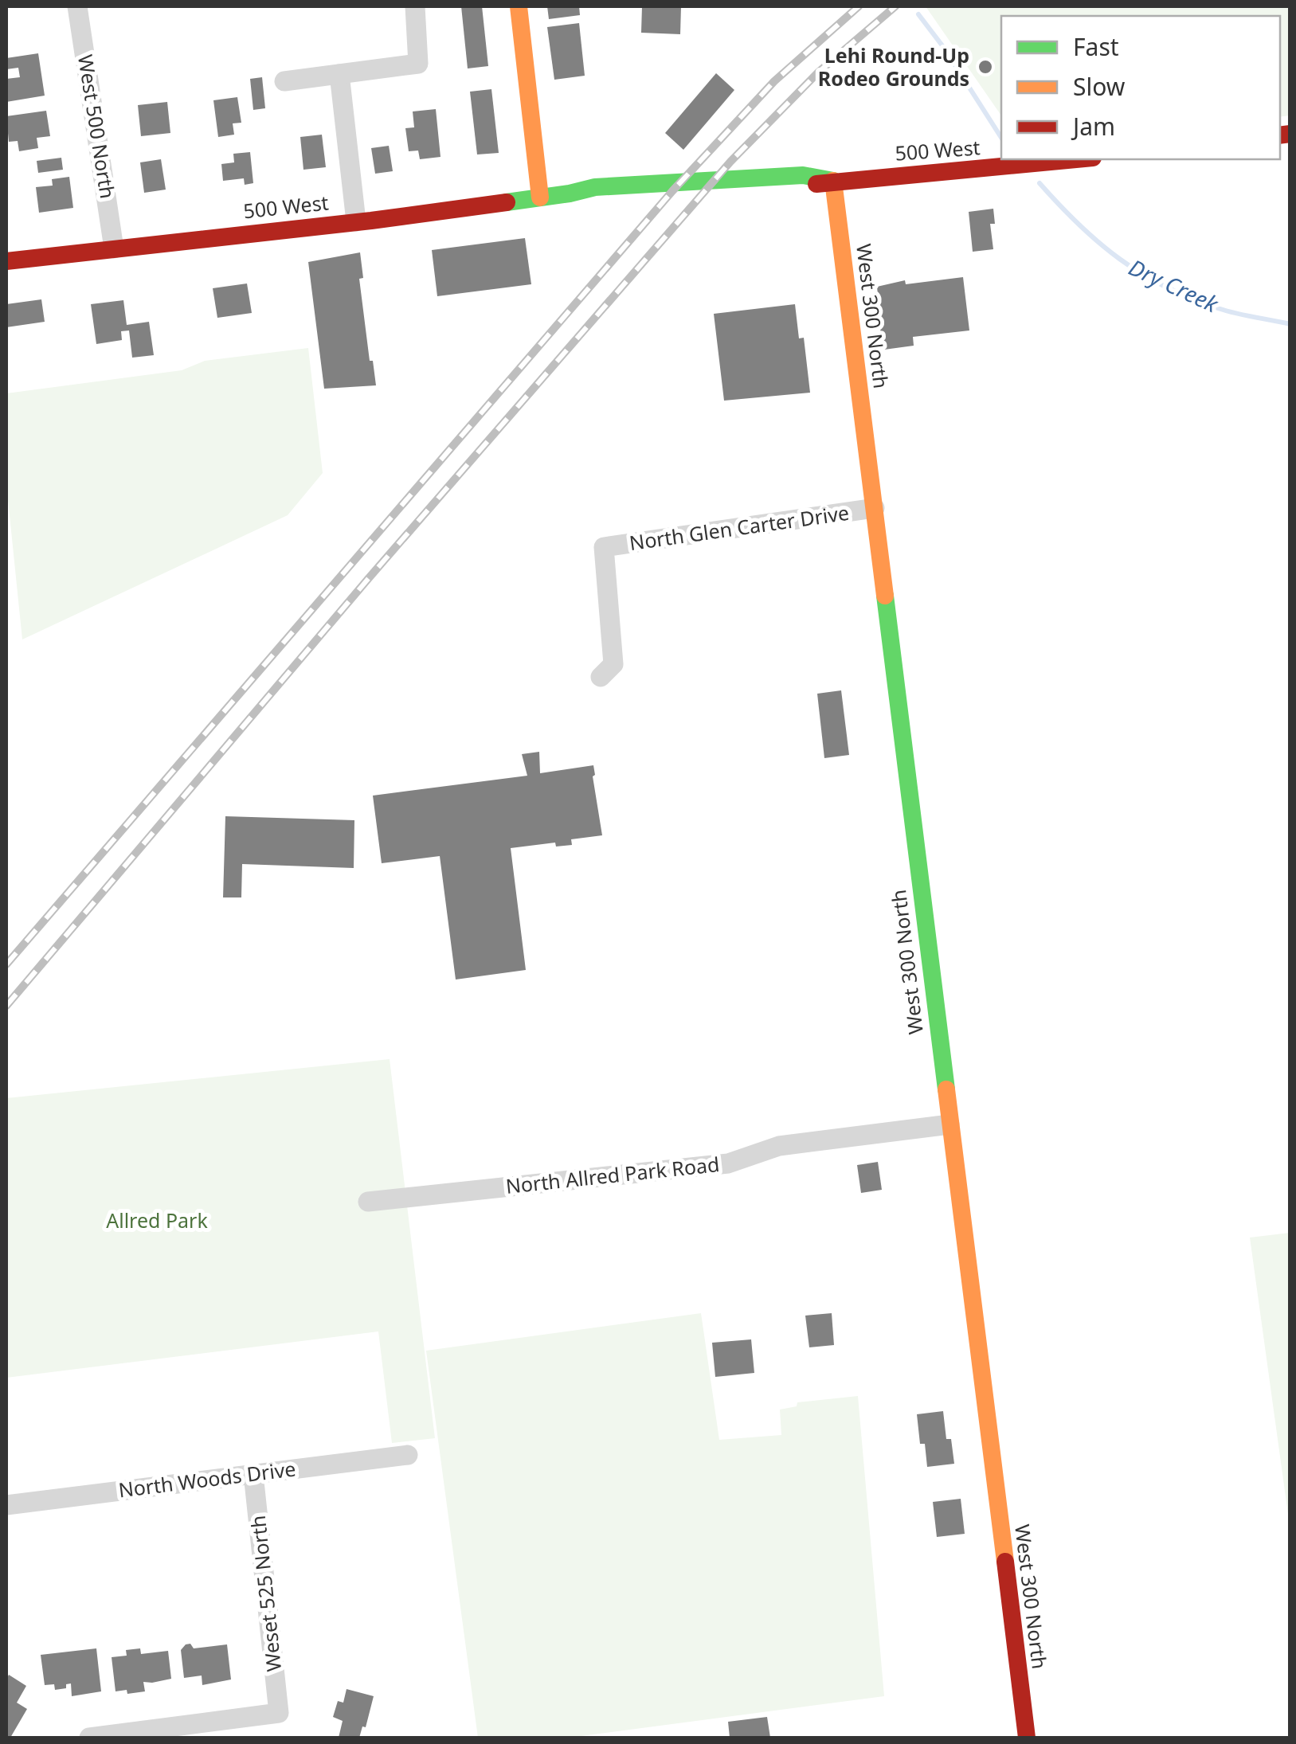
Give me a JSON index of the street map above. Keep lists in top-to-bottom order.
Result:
{
  "streets": {
    "street": [
      "West 500 North",
      "500 West",
      "West 300 North",
      "North Glen Carter Drive",
      "North Allred Park Road",
      "North Woods Drive",
      "Weset 525 North"
    ]
  },
  "crossings": [
    ["West 500 North", "500 West"],
    ["500 West", "West 300 North"],
    ["West 300 North", "North Glen Carter Drive"],
    ["West 300 North", "North Allred Park Road"],
    ["North Woods Drive", "Weset 525 North"]
  ],
  "water": ["Dry Creek"],
  "parks": ["Allred Park"],
  "places": ["Lehi Round-Up Rodeo Grounds"],
  "legend": ["Fast", "Slow", "Jam"]
}
